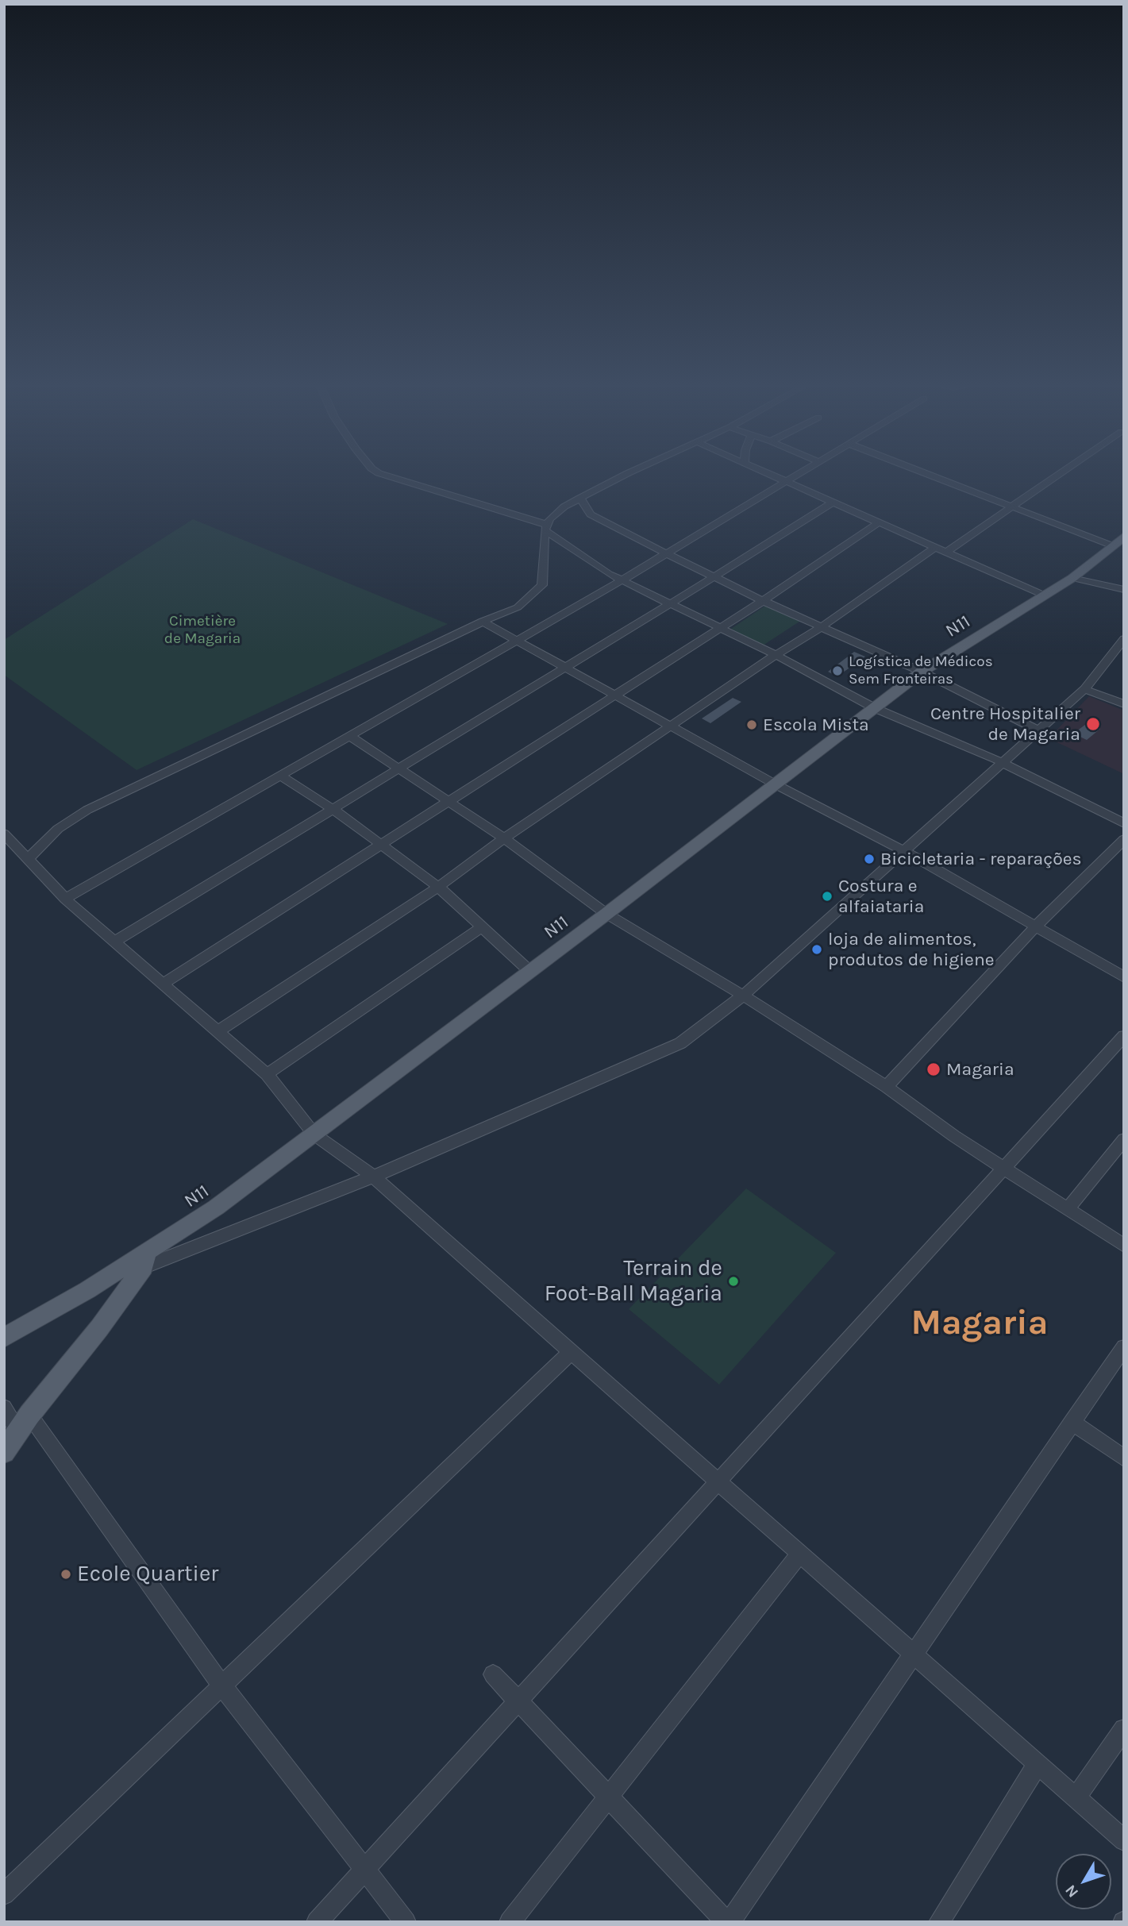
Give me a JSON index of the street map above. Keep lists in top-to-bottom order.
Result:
{
  "streets": {
    "main road": ["N11"]
  },
  "districts": ["Magaria"],
  "parks": ["Cimetière de Magaria"],
  "places": [
    "Logística de Médicos Sem Fronteiras",
    "Centre Hospitalier de Magaria",
    "Escola Mista",
    "Bicicletaria - reparações",
    "Costura e alfaiataria",
    "loja de alimentos, produtos de higiene",
    "Magaria",
    "Terrain de Foot-Ball Magaria",
    "Ecole Quartier"
  ],
  "north": "bottom left"
}
